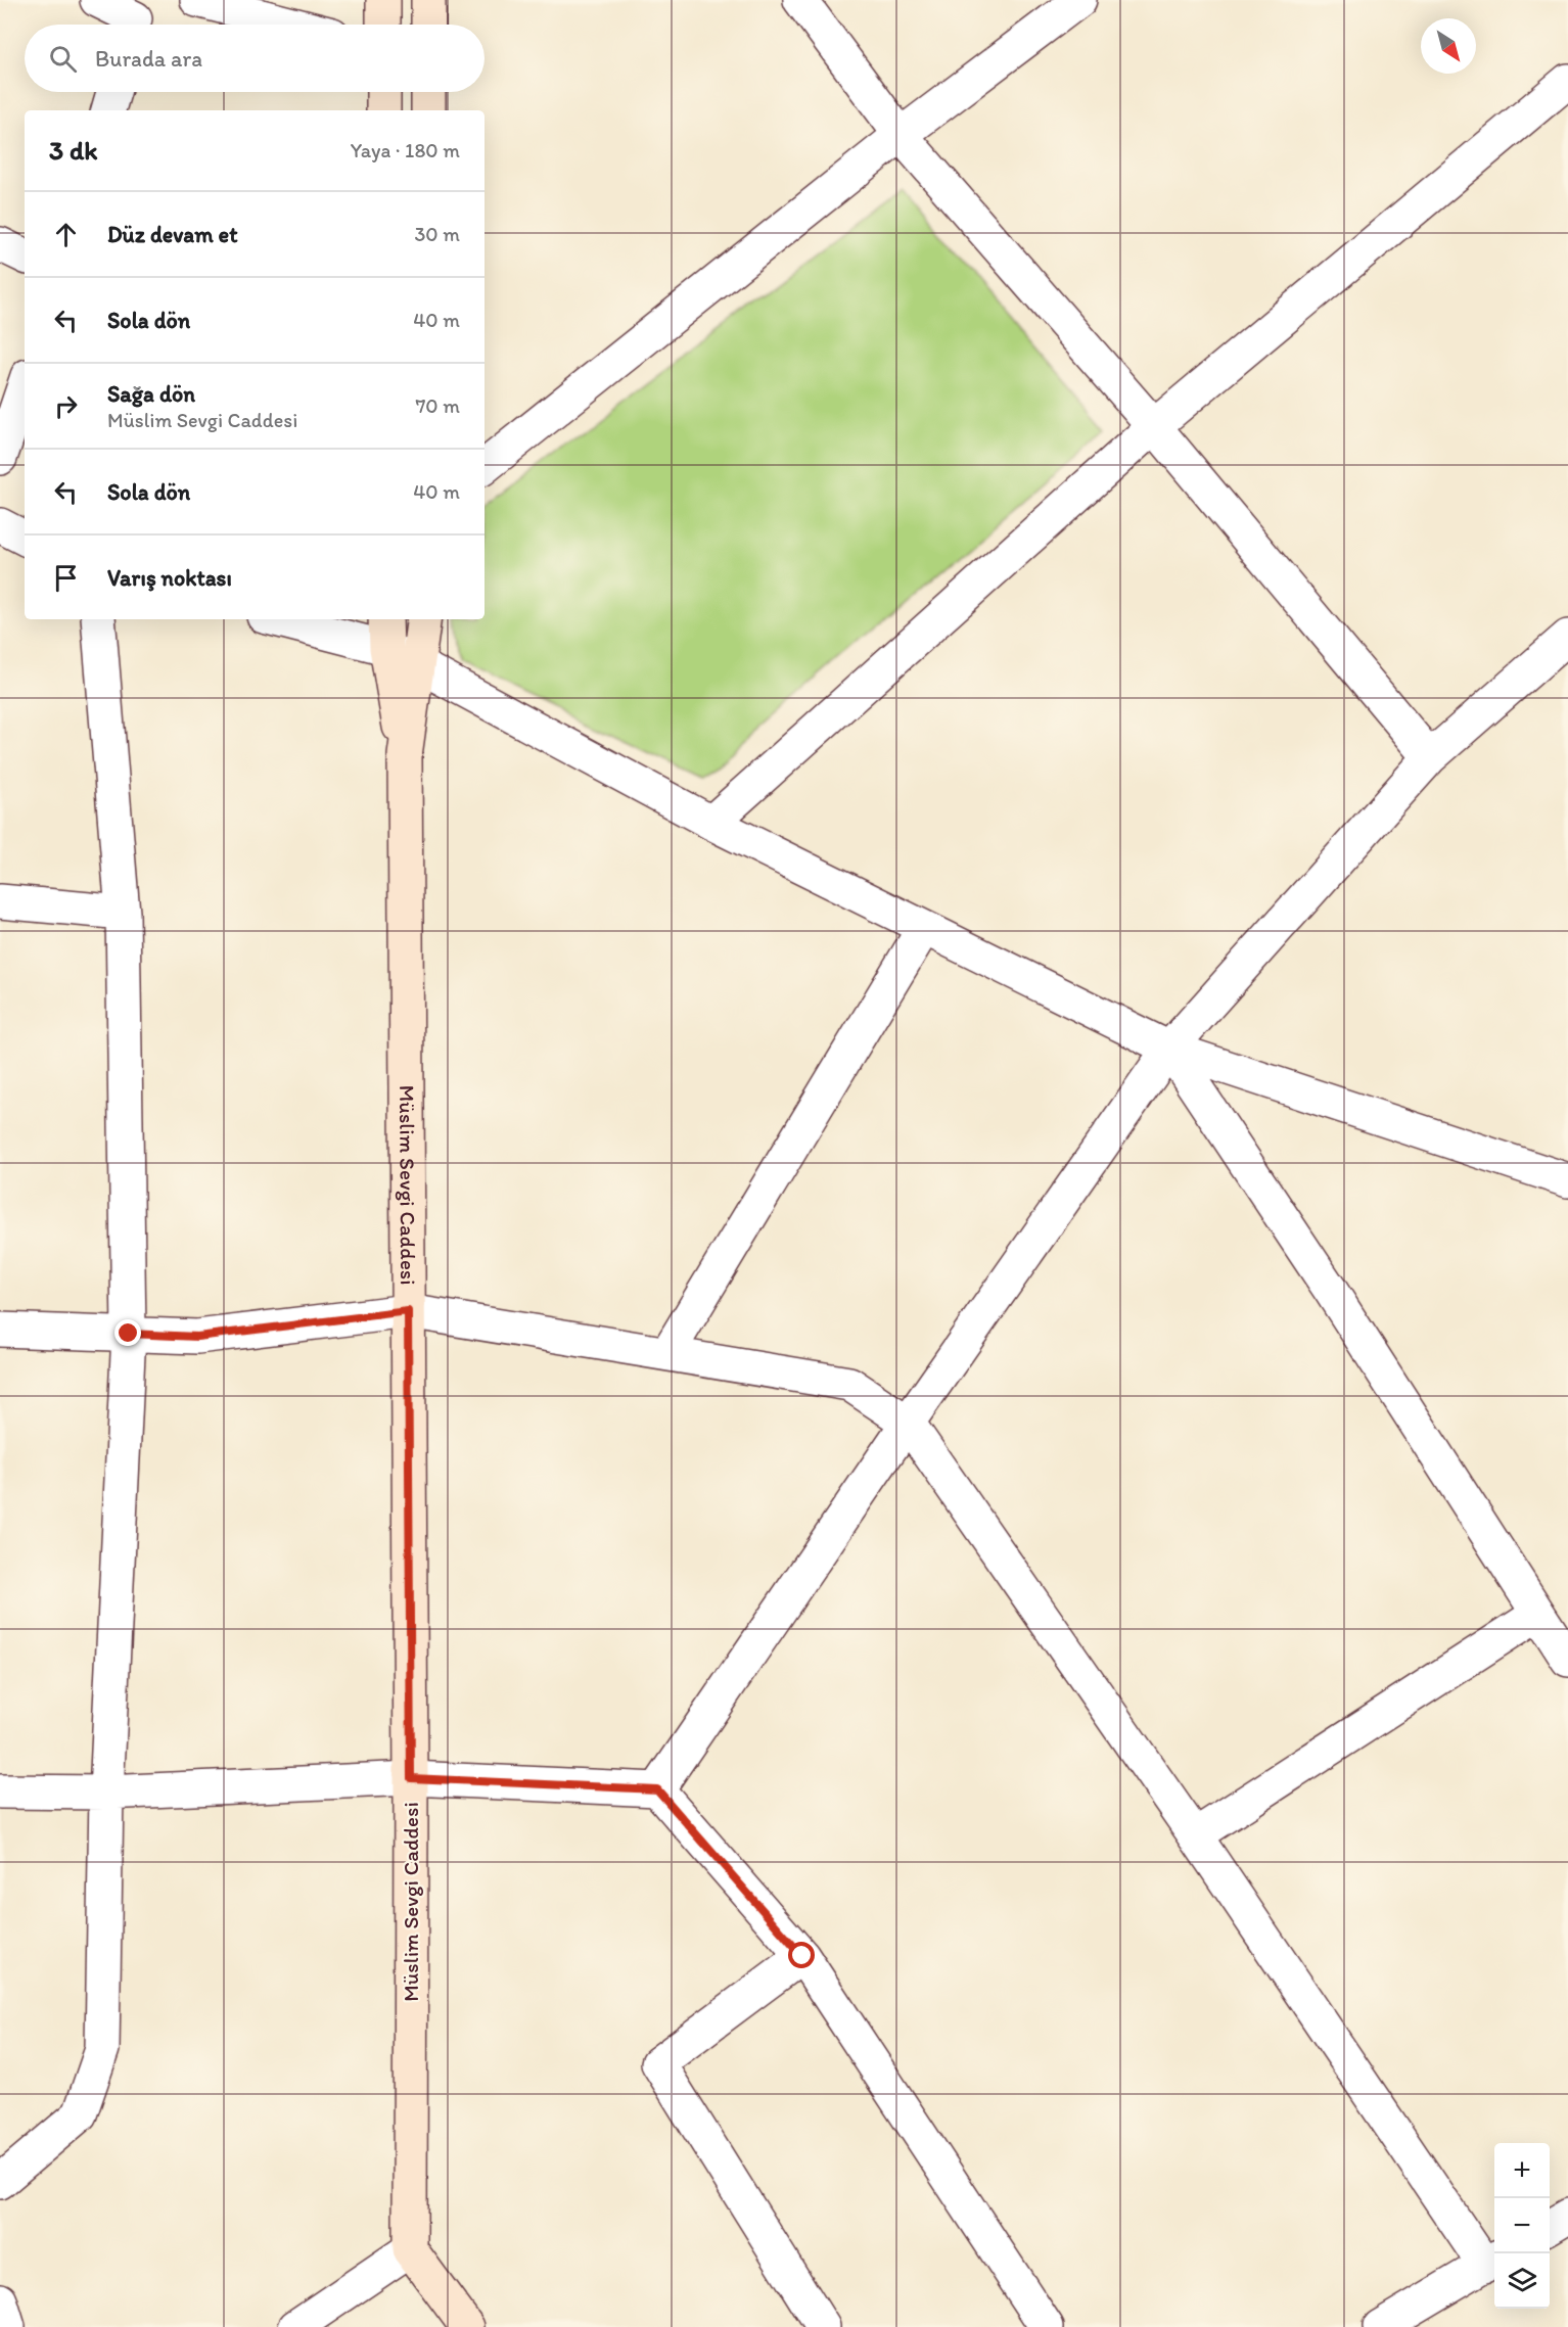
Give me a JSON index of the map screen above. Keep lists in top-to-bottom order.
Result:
{
  "streets": {
    "main road": ["Müslim Sevgi Caddesi"]
  },
  "north": "bottom right",
  "page": {
    "search": "Burada ara",
    "heading": ["3 dk", "Yaya · 180 m"],
    "list": [
      ["Düz devam et", "30 m"],
      ["Sola dön", "40 m"],
      ["Sağa dön", "Müslim Sevgi Caddesi", "70 m"],
      ["Sola dön", "40 m"],
      "Varış noktası"
    ],
    "map_buttons": ["+", "−"]
  }
}
